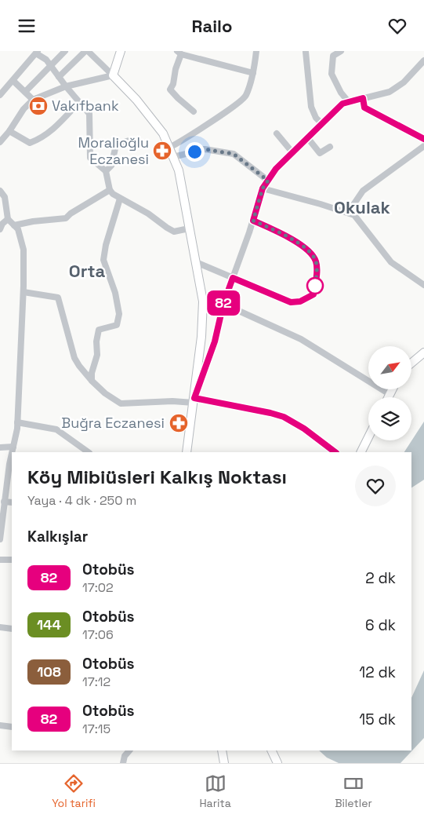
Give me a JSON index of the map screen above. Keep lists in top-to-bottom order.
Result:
{
  "districts": ["Okulak", "Orta"],
  "places": {
    "bank": ["Vakıfbank"],
    "pharmacy": ["Moralioğlu Eczanesi", "Buğra Eczanesi"]
  },
  "lines": ["bus line 82"],
  "north": "top right",
  "page": {
    "header": "Railo",
    "on_map": "82",
    "heading": [
      ["Köy Mibiüsleri Kalkış Noktası", "Yaya · 4 dk · 250 m"],
      "Kalkışlar"
    ],
    "list": [
      {
        "mark": "82",
        "name": "Otobüs",
        "note": "17:02",
        "value": "2 dk"
      },
      {
        "mark": "144",
        "name": "Otobüs",
        "note": "17:06",
        "value": "6 dk"
      },
      {
        "mark": "108",
        "name": "Otobüs",
        "note": "17:12",
        "value": "12 dk"
      },
      {
        "mark": "82",
        "name": "Otobüs",
        "note": "17:15",
        "value": "15 dk"
      }
    ],
    "tabs": ["Yol tarifi", "Harita", "Biletler"]
  }
}
